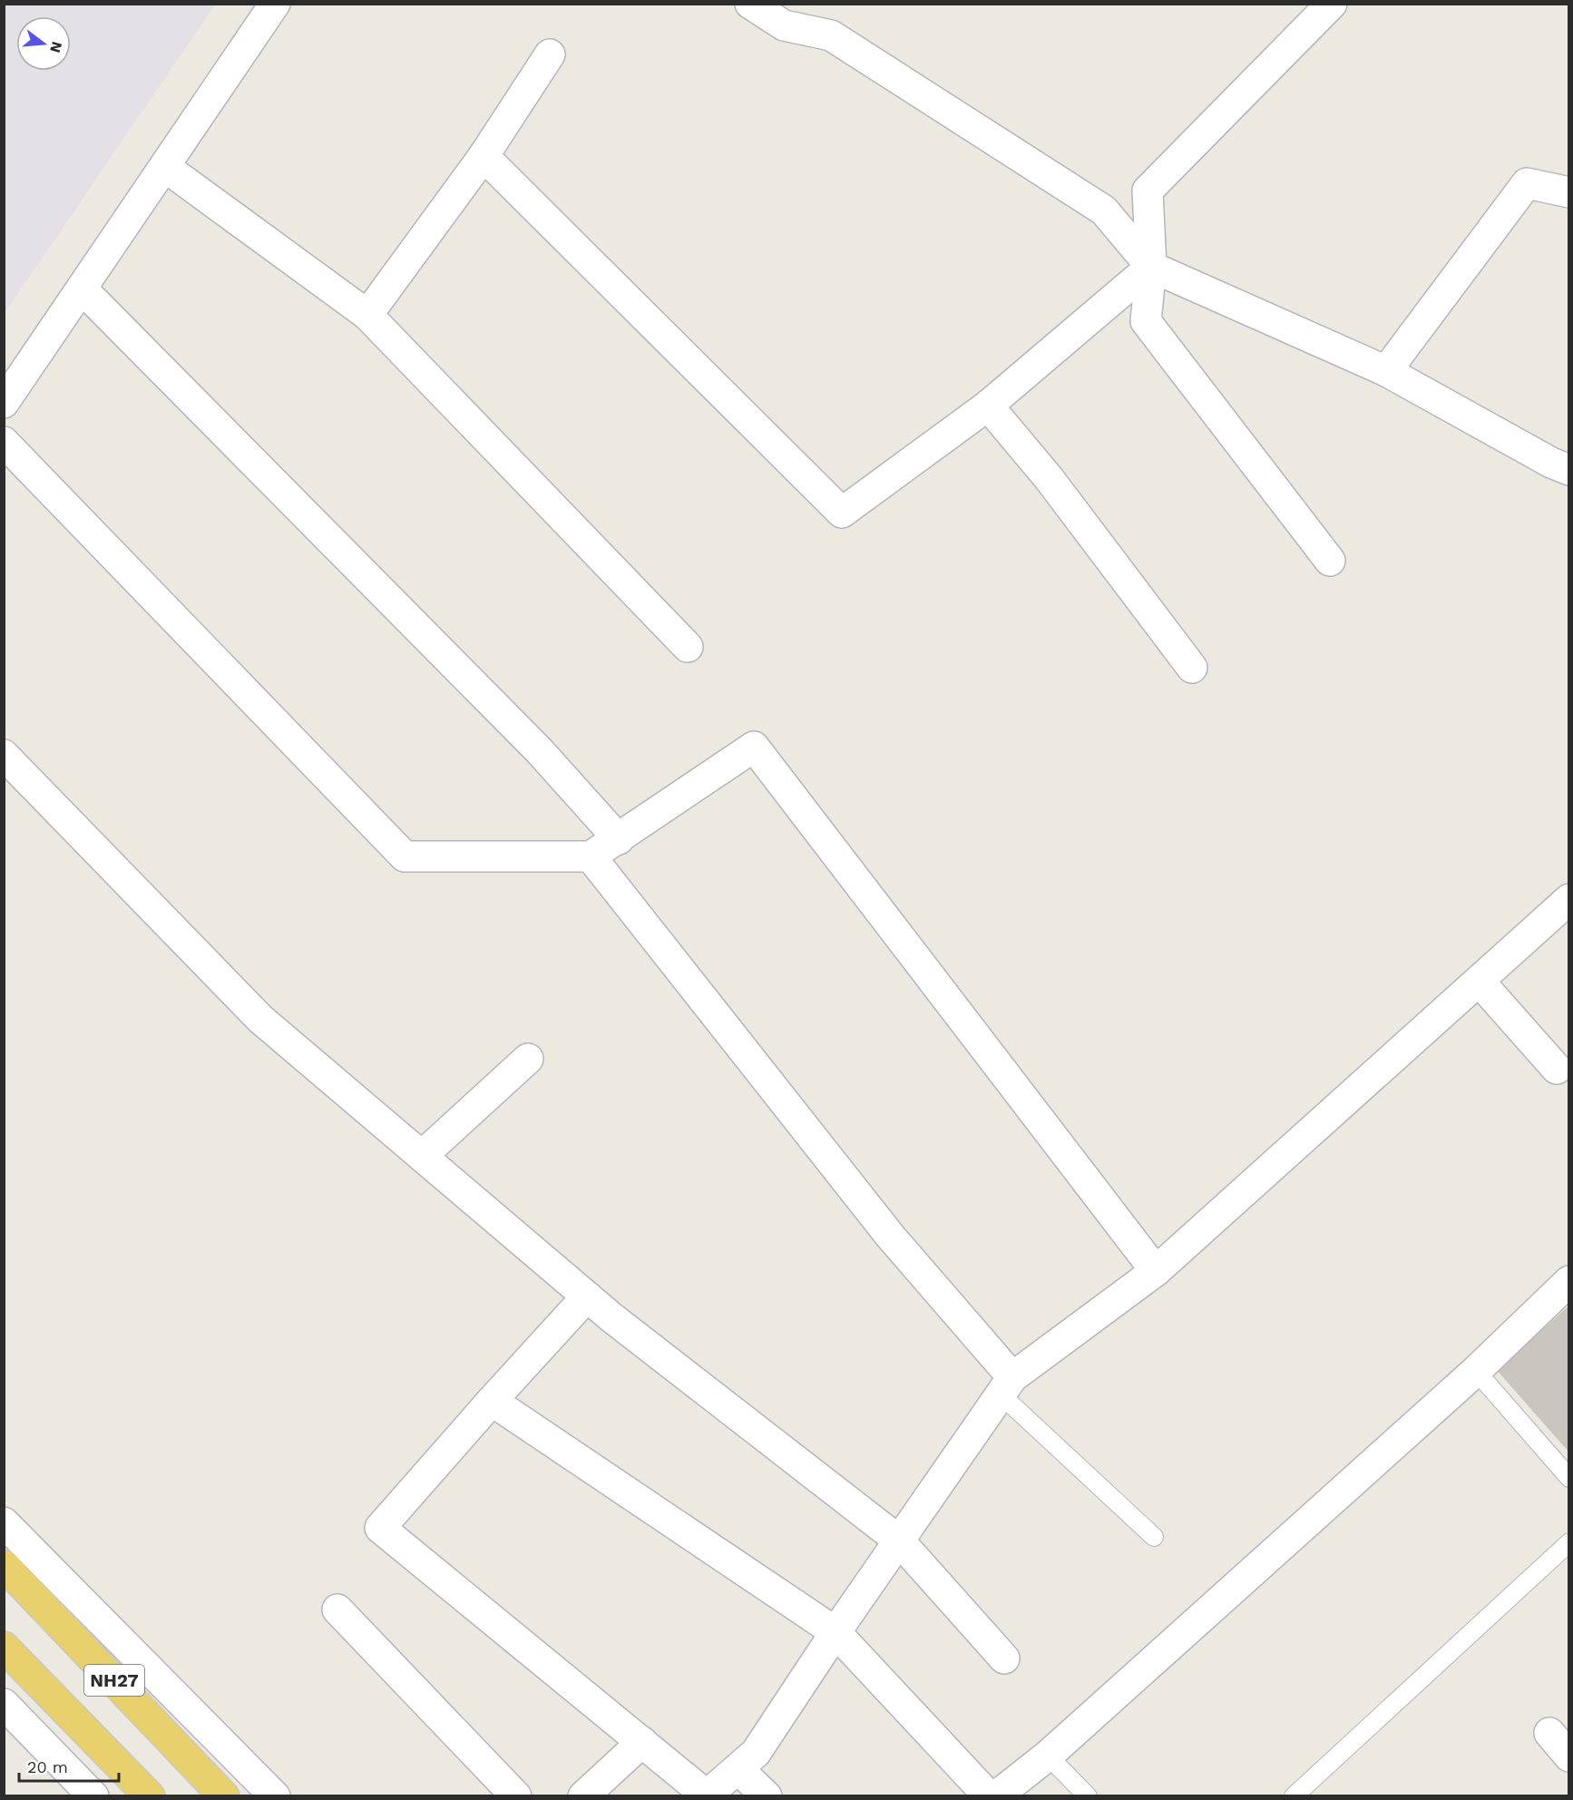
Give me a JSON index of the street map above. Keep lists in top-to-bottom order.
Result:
{
  "streets": {
    "highway": ["NH27"]
  },
  "scale_bar": "20 m",
  "north": "right"
}
